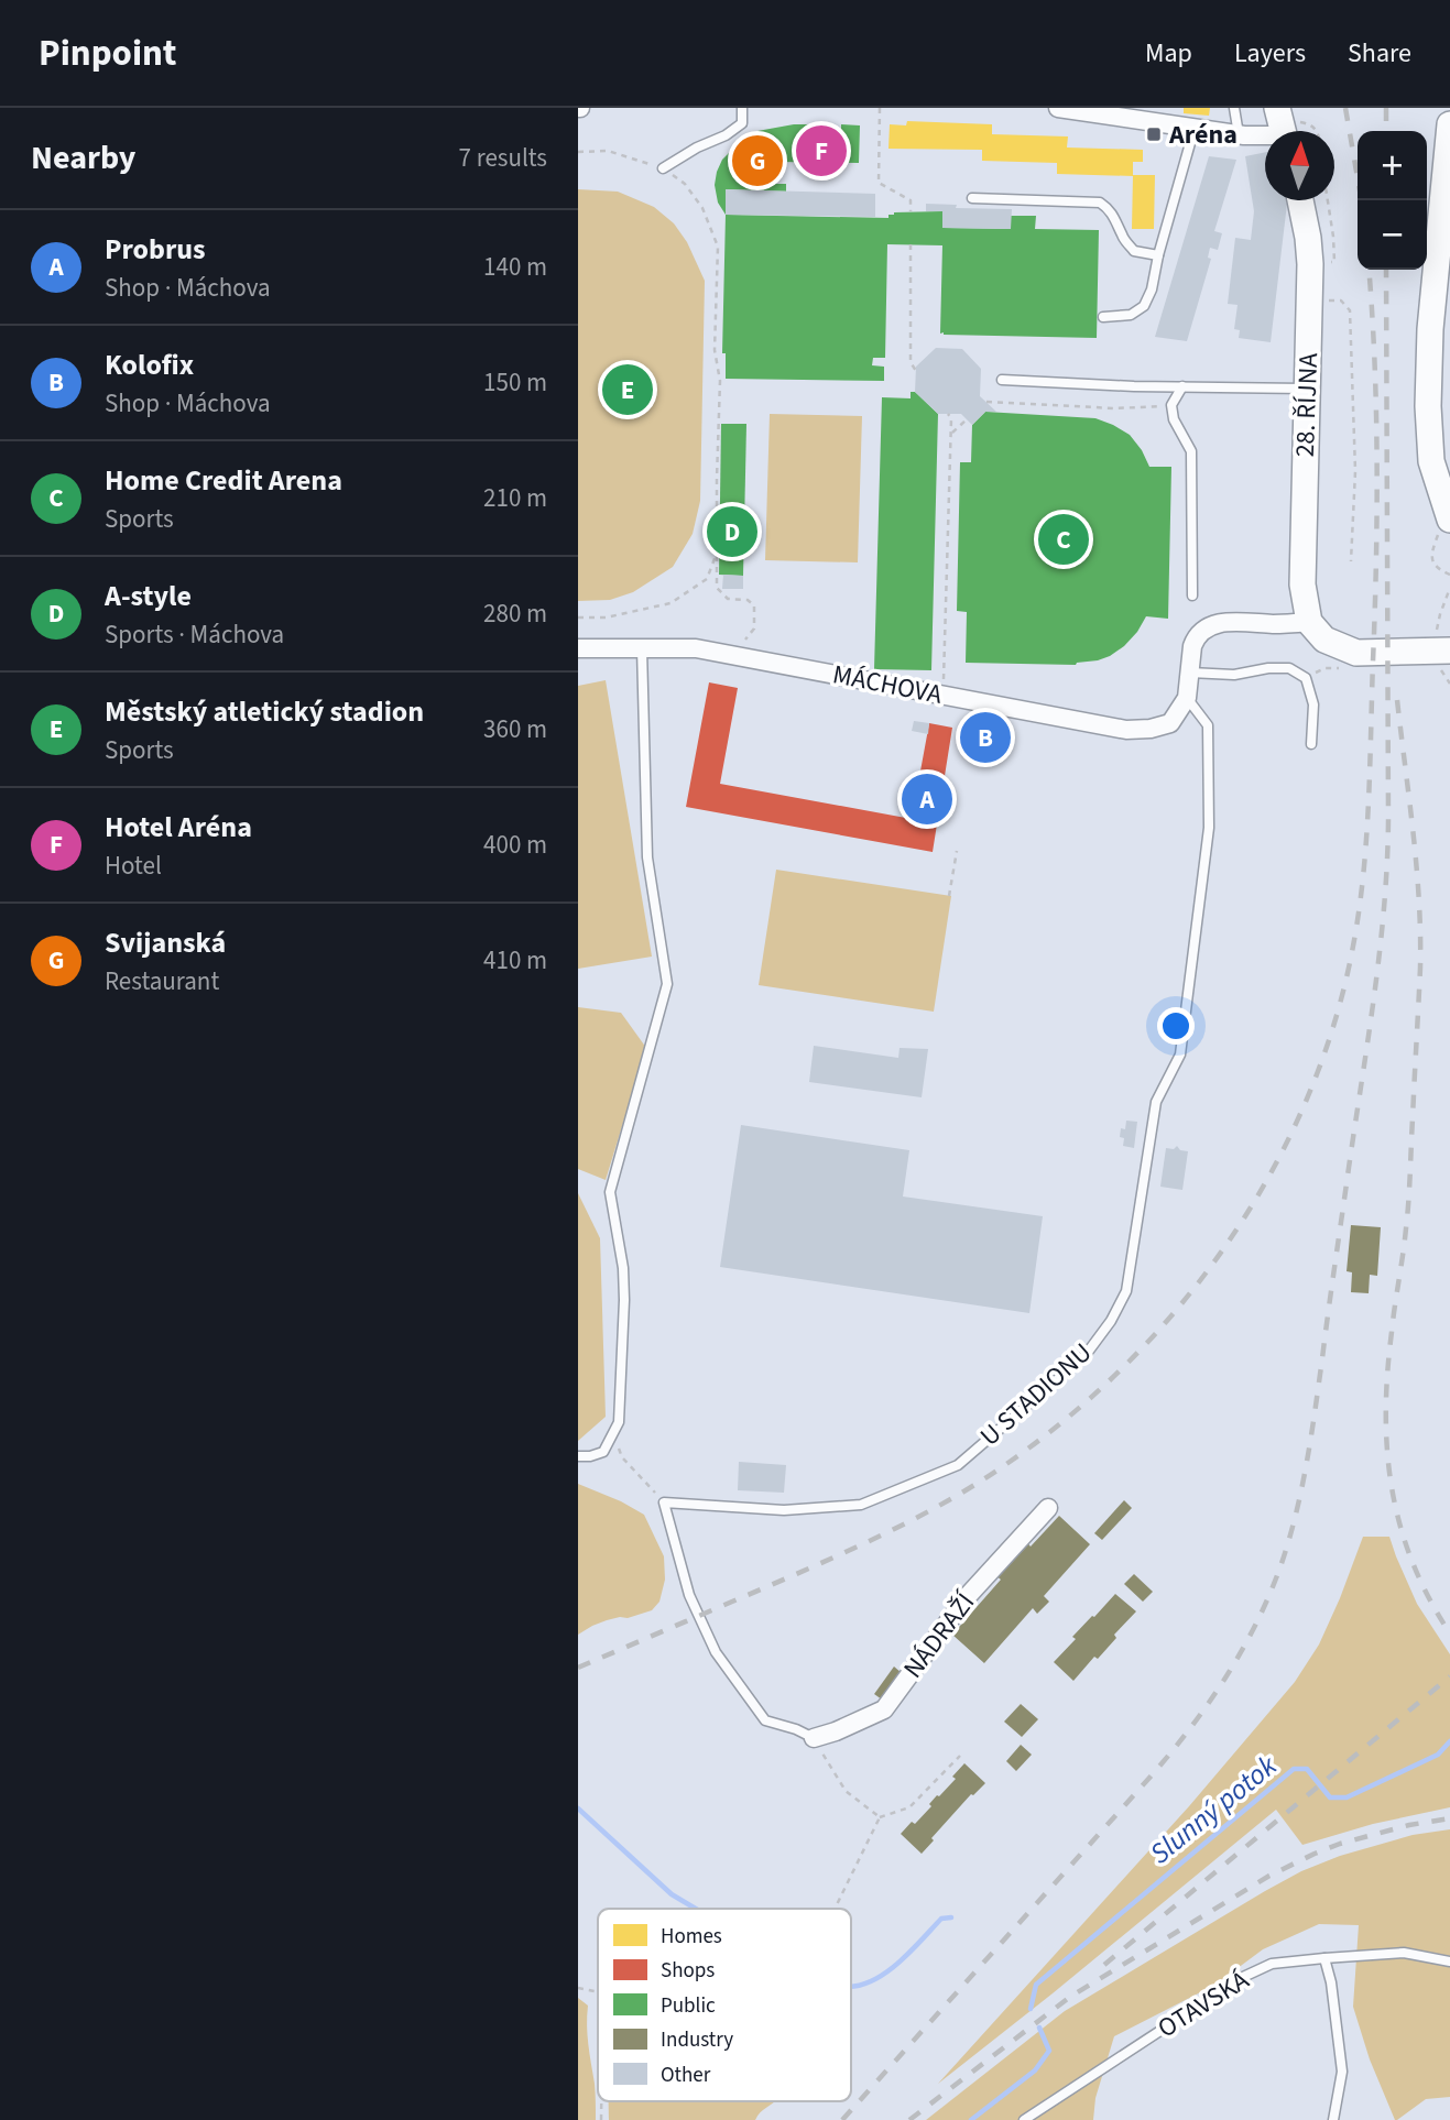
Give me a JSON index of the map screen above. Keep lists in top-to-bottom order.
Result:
{
  "streets": {
    "street": ["28. ŘÍJNA", "MÁCHOVA", "NÁDRAŽÍ"],
    "lane": ["U STADIONU", "OTAVSKÁ"]
  },
  "crossings": [
    ["MÁCHOVA", "U STADIONU"]
  ],
  "water": ["Slunný potok"],
  "places": {
    "transit": ["Aréna"]
  },
  "legend": [
    "Homes",
    "Shops",
    "Public",
    "Industry",
    "Other"
  ],
  "north": "top",
  "page": {
    "header": "Pinpoint",
    "nav": ["Map", "Layers", "Share"],
    "heading": ["Nearby", "7 results"],
    "pins": [
      "F",
      "G",
      "E",
      "D",
      "C",
      "B",
      "A"
    ],
    "map_buttons": ["+", "−"],
    "list": [
      {
        "mark": "A",
        "name": "Probrus",
        "note": "Shop · Máchova",
        "value": "140 m"
      },
      {
        "mark": "B",
        "name": "Kolofix",
        "note": "Shop · Máchova",
        "value": "150 m"
      },
      {
        "mark": "C",
        "name": "Home Credit Arena",
        "note": "Sports",
        "value": "210 m"
      },
      {
        "mark": "D",
        "name": "A-style",
        "note": "Sports · Máchova",
        "value": "280 m"
      },
      {
        "mark": "E",
        "name": "Městský atletický stadion",
        "note": "Sports",
        "value": "360 m"
      },
      {
        "mark": "F",
        "name": "Hotel Aréna",
        "note": "Hotel",
        "value": "400 m"
      },
      {
        "mark": "G",
        "name": "Svijanská",
        "note": "Restaurant",
        "value": "410 m"
      }
    ]
  }
}
